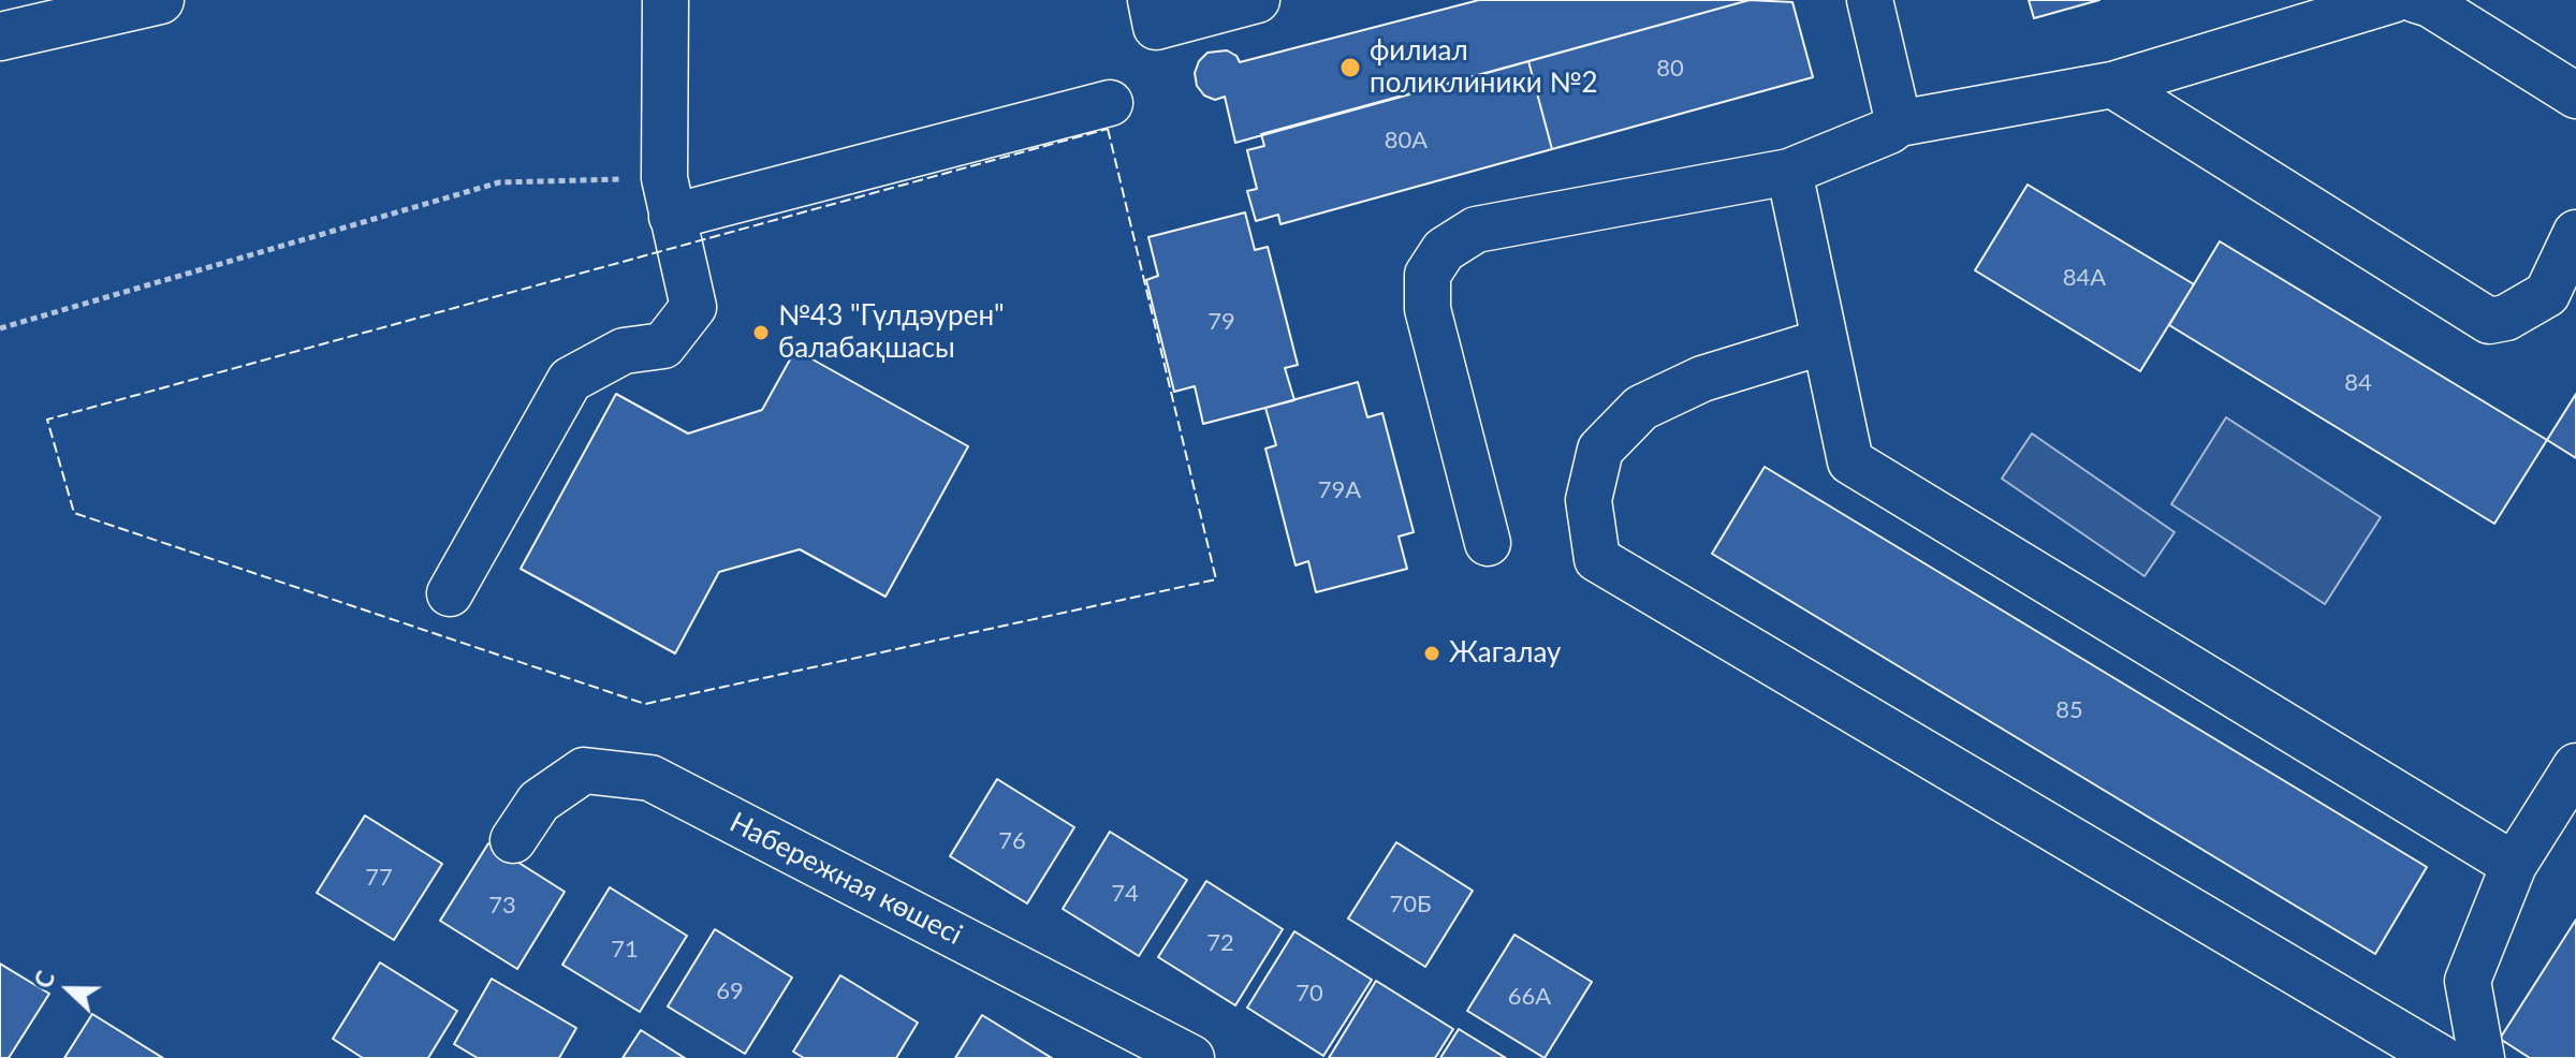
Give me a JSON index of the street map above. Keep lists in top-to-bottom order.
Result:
{
  "streets": {
    "street": ["Набережная көшесі"]
  },
  "places": ["филиал поликлиники №2", "№43 \"Гүлдәурен\" балабақшасы", "Жагалау"],
  "house_numbers": [
    "80",
    "80А",
    "84А",
    "79",
    "84",
    "79А",
    "85",
    "76",
    "77",
    "74",
    "70Б",
    "73",
    "72",
    "71",
    "69",
    "70",
    "66А"
  ],
  "north": "left"
}
